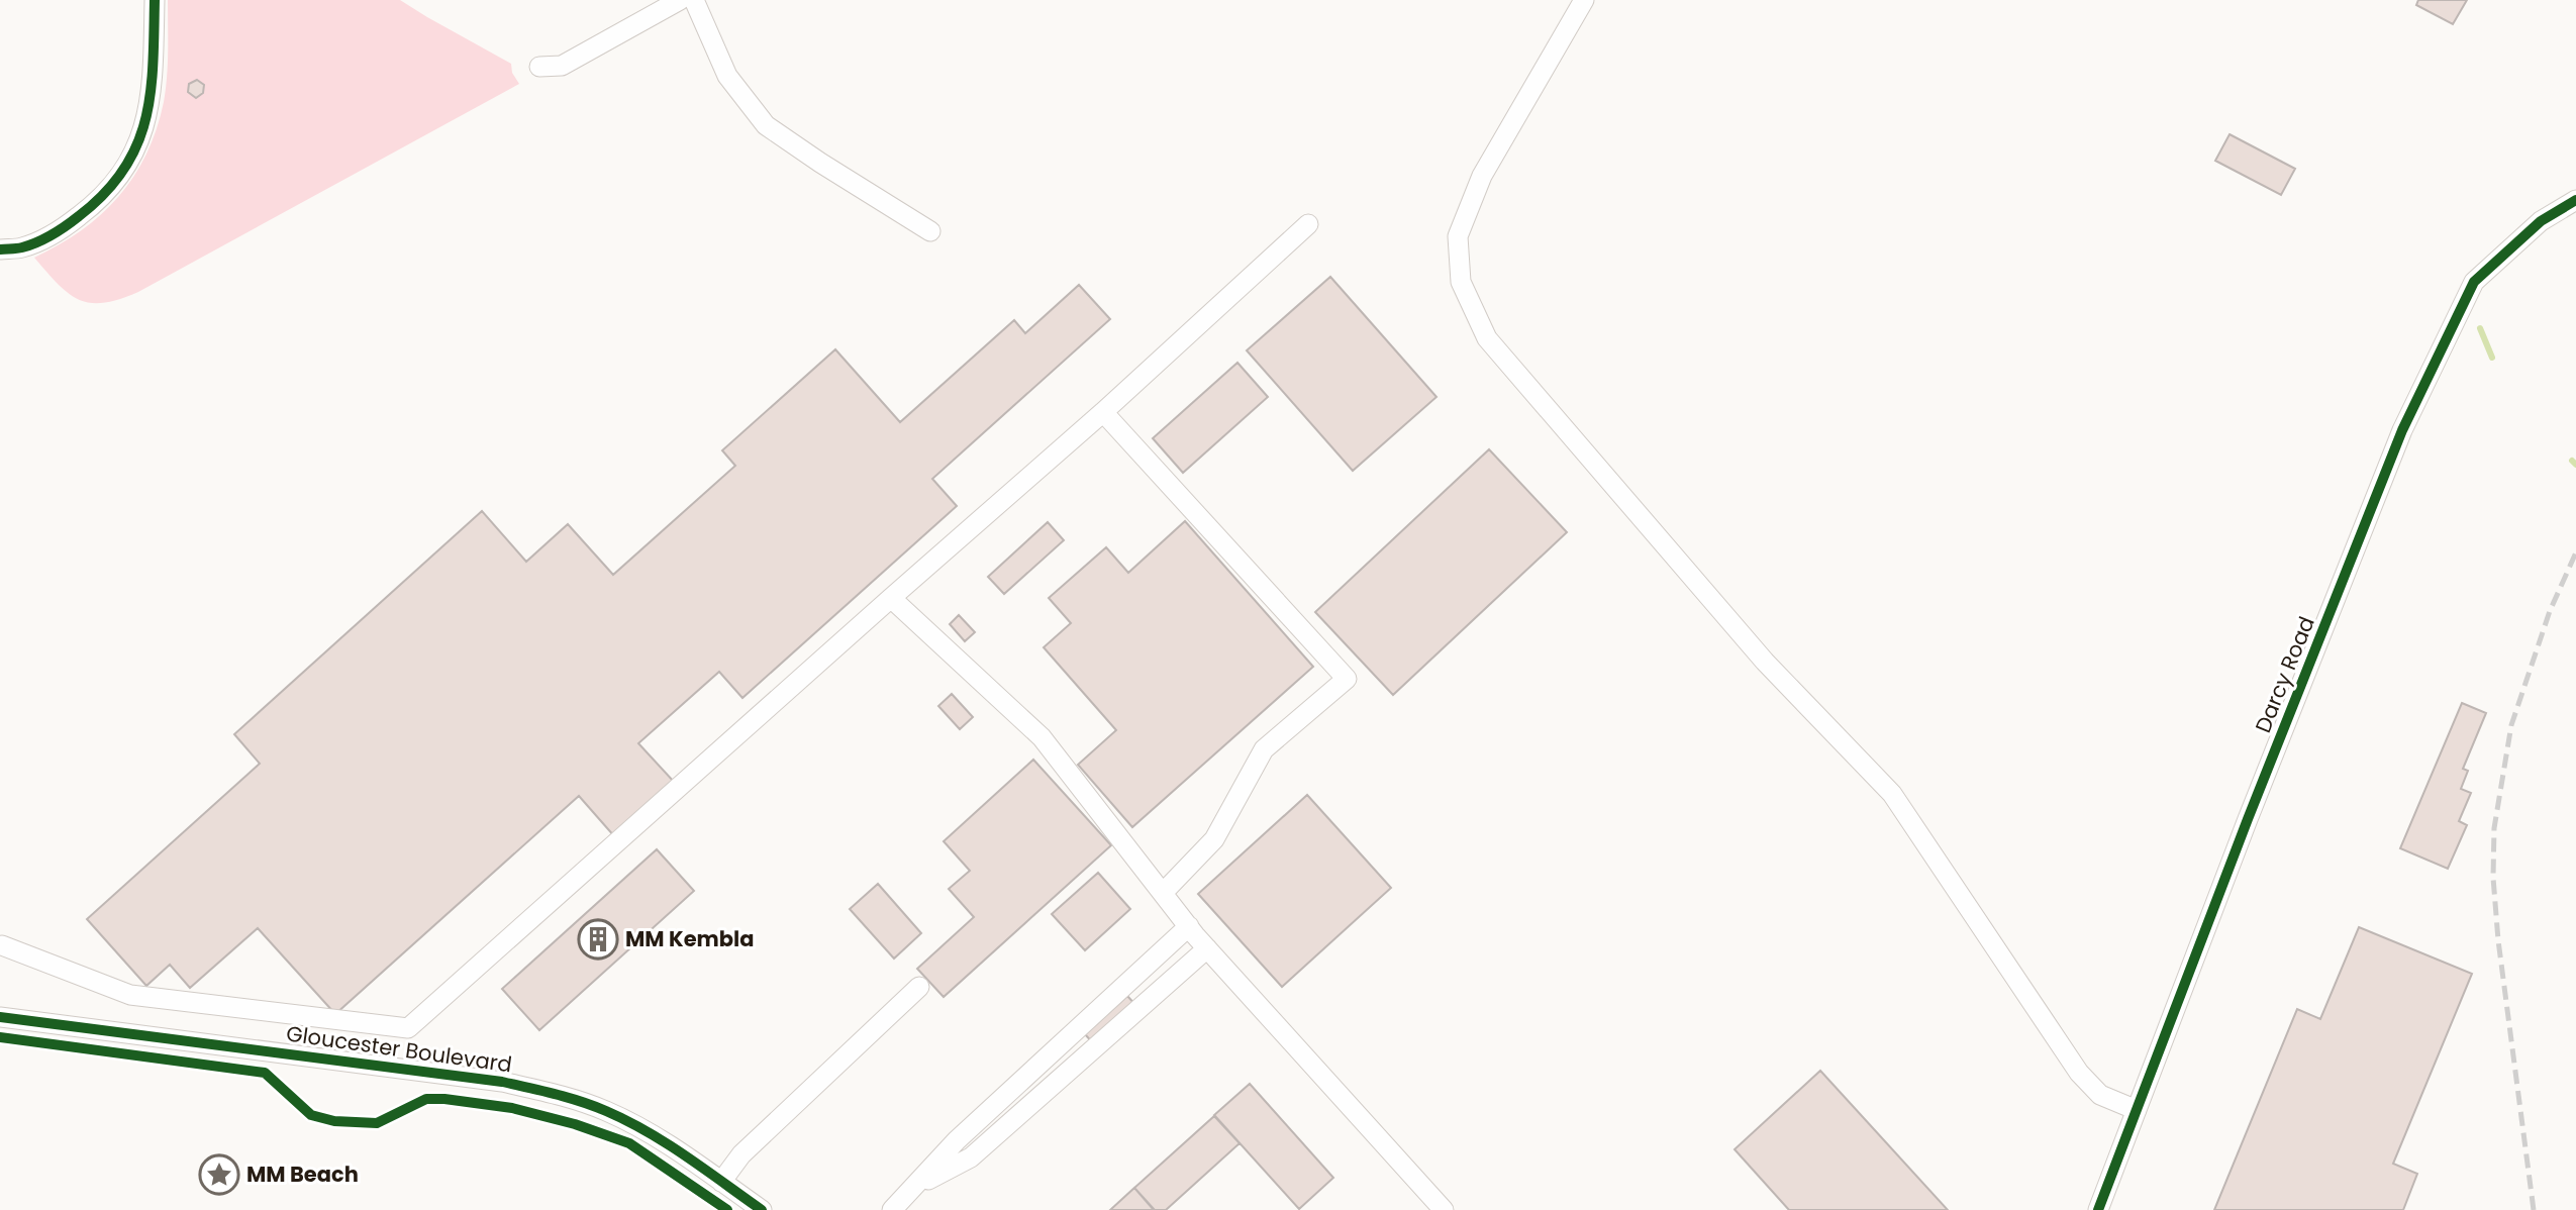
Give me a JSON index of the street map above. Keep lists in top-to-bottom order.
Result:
{
  "streets": {
    "street": ["Darcy Road", "Gloucester Boulevard"]
  },
  "places": {
    "building": ["MM Kembla"],
    "place": ["MM Beach"]
  }
}
